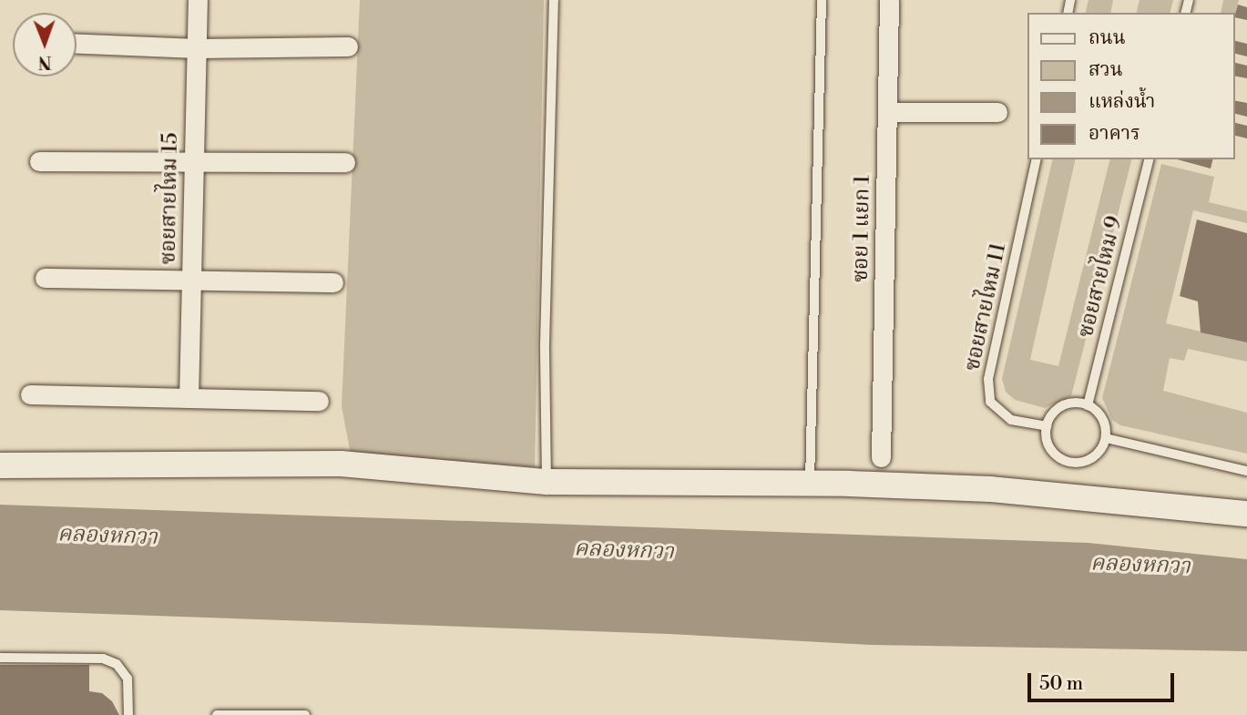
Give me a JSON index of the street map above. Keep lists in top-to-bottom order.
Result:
{
  "streets": {
    "street": ["ซอยสายไหม 15", "ซอย 1 แยก 1"],
    "lane": ["ซอยสายไหม 9", "ซอยสายไหม 11"]
  },
  "crossings": [
    ["ซอยสายไหม 9", "ซอยสายไหม 11"]
  ],
  "water": ["คลองหกวา"],
  "legend": [
    "ถนน",
    "สวน",
    "แหล่งน้ำ",
    "อาคาร"
  ],
  "scale_bar": "50 m",
  "north": "bottom"
}
